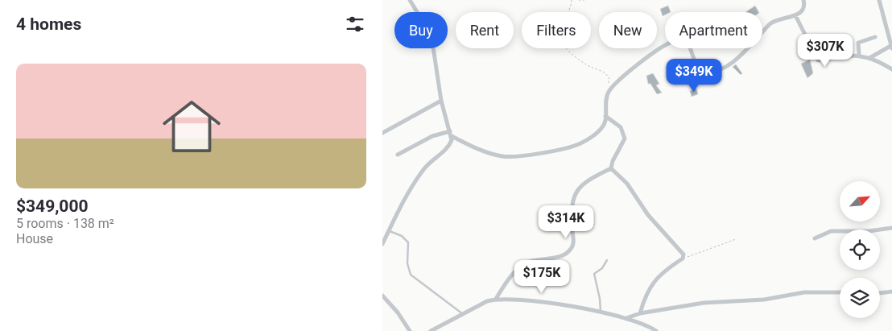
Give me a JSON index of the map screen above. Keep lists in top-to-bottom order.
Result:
{
  "north": "top right",
  "page": {
    "heading": "4 homes",
    "chip": [
      "Buy",
      "Rent",
      "Filters",
      "New",
      "Apartment"
    ],
    "price": [
      "$307K",
      "$349K",
      "$314K",
      "$175K"
    ],
    "list": [
      {
        "name": "$349,000",
        "note": "5 rooms · 138 m² · House"
      }
    ]
  }
}
